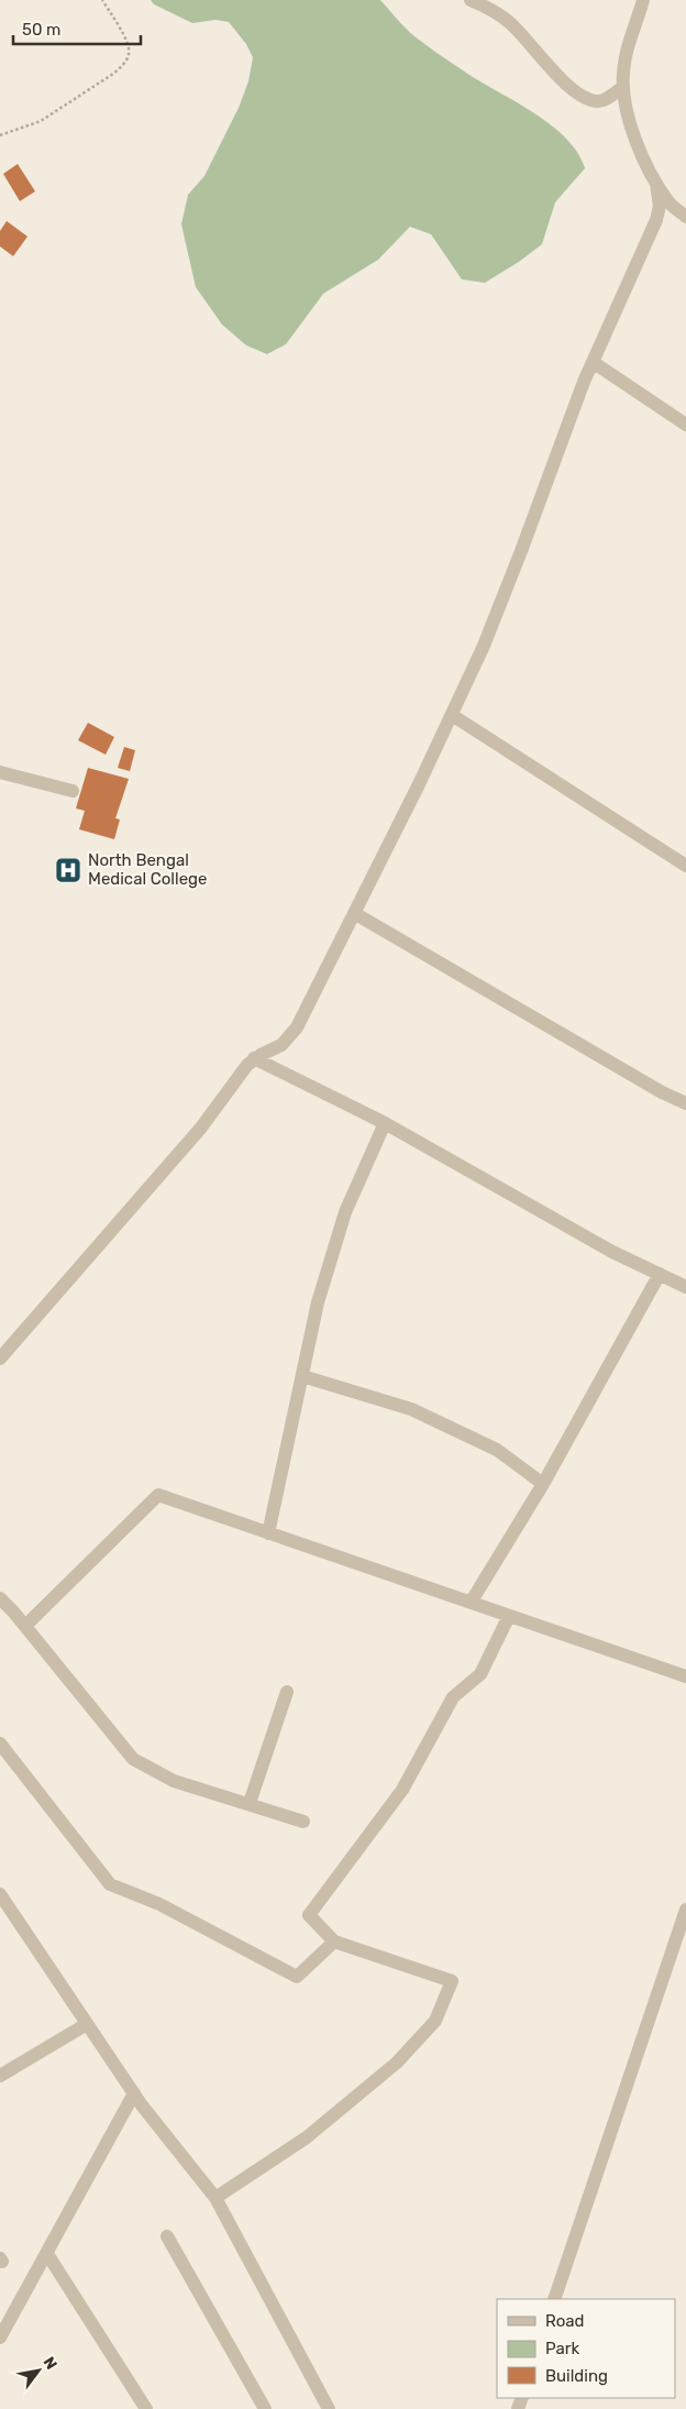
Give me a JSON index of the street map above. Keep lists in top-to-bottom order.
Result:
{
  "places": {
    "hospital": ["North Bengal Medical College"]
  },
  "legend": ["Road", "Park", "Building"],
  "scale_bar": "50 m",
  "north": "top right"
}
